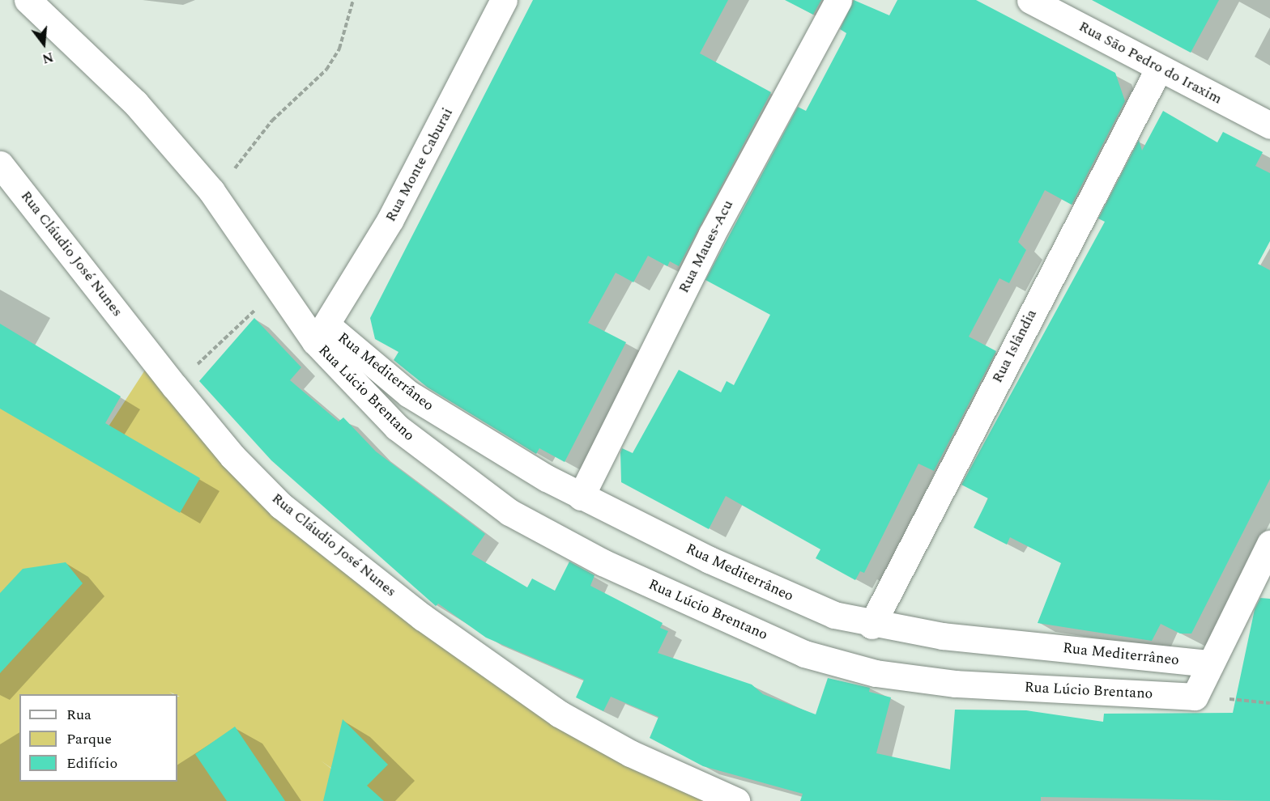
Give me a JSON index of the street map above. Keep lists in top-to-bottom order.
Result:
{
  "streets": {
    "street": [
      "Rua São Pedro do Iraxim",
      "Rua Monte Caburai",
      "Rua Maues-Acu",
      "Rua Cláudio José Nunes",
      "Rua Islândia",
      "Rua Mediterrâneo",
      "Rua Lúcio Brentano"
    ]
  },
  "crossings": [
    ["Rua São Pedro do Iraxim", "Rua Islândia"],
    ["Rua Monte Caburai", "Rua Mediterrâneo"],
    ["Rua Monte Caburai", "Rua Lúcio Brentano"],
    ["Rua Maues-Acu", "Rua Mediterrâneo"],
    ["Rua Islândia", "Rua Mediterrâneo"],
    ["Rua Mediterrâneo", "Rua Lúcio Brentano"]
  ],
  "legend": ["Rua", "Parque", "Edifício"],
  "north": "bottom"
}
